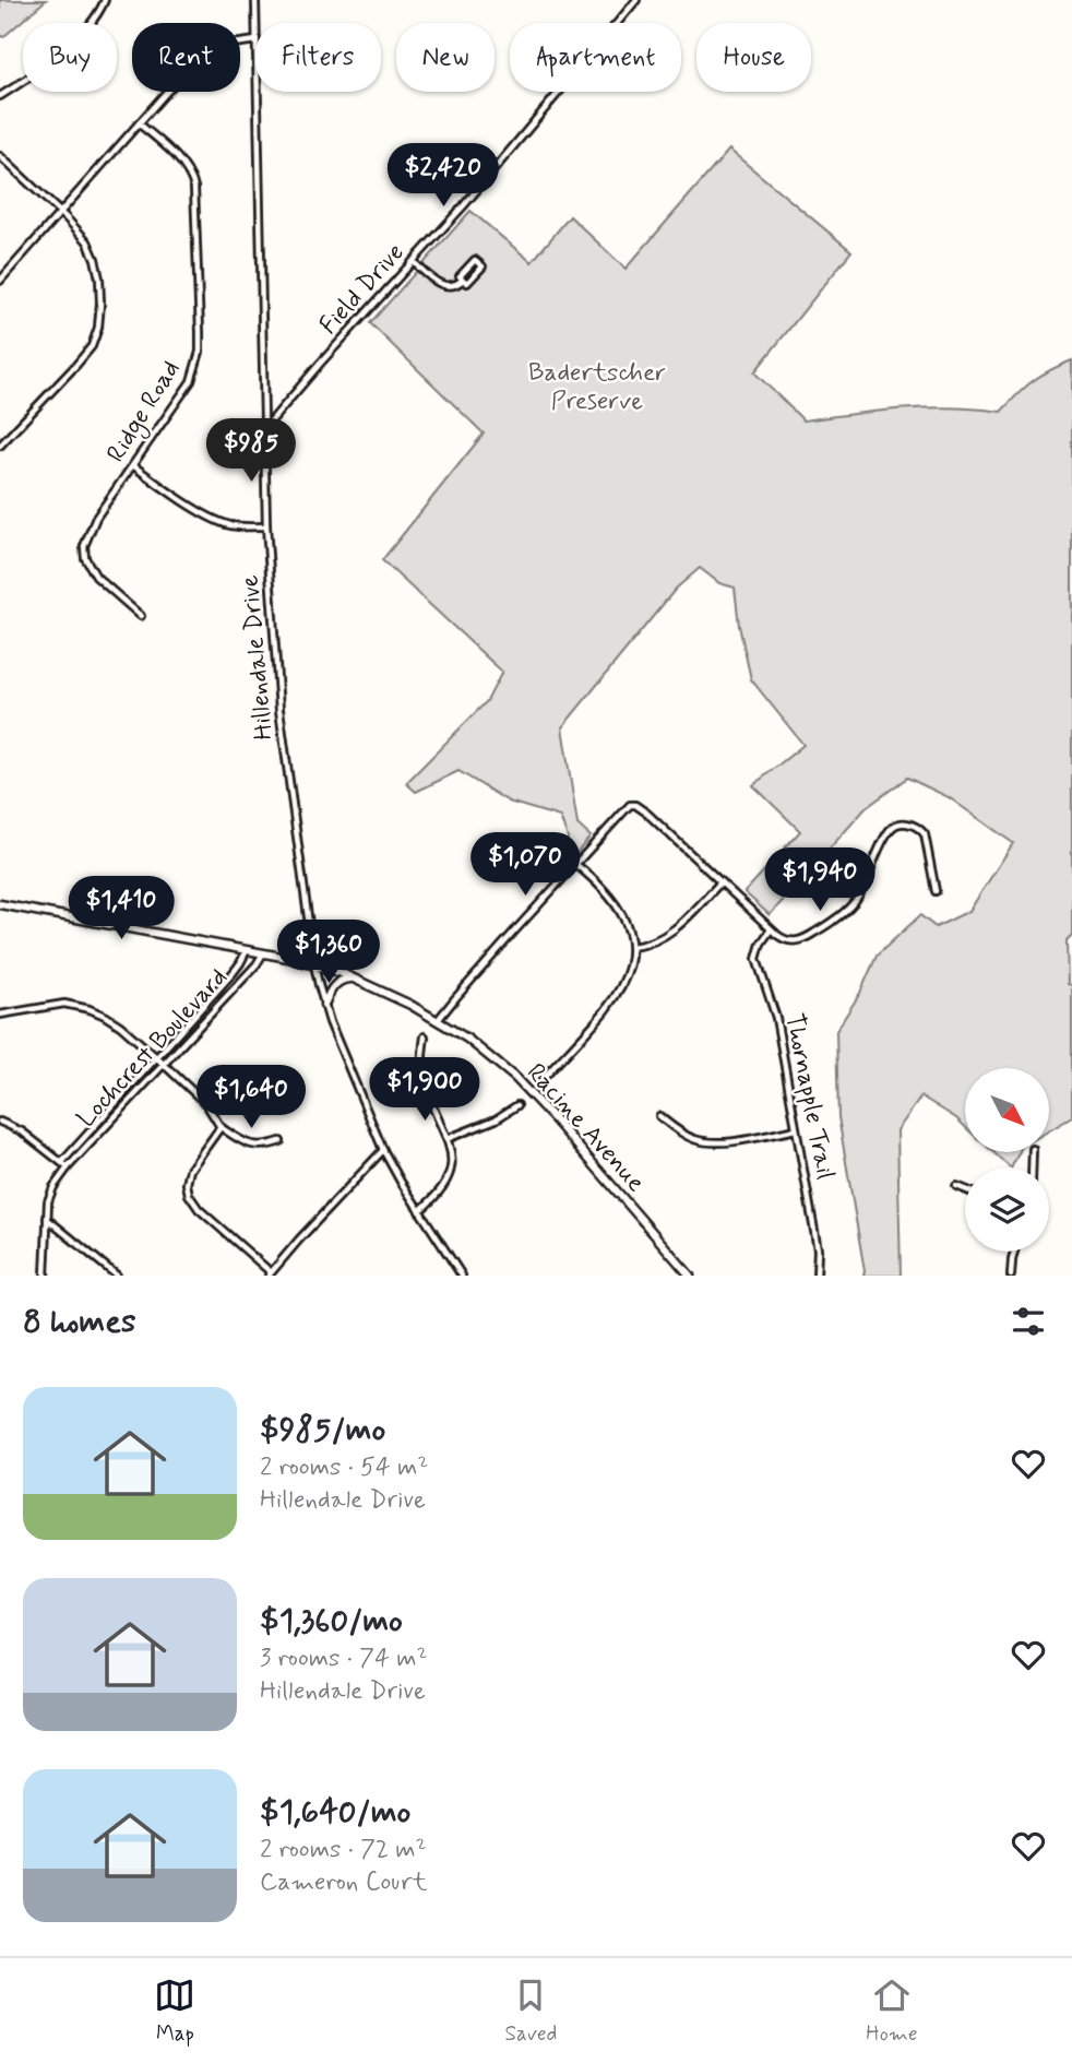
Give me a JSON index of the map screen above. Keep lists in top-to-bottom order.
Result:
{
  "streets": {
    "main road": ["Racine Avenue"],
    "street": [
      "Field Drive",
      "Ridge Road",
      "Hillendale Drive",
      "Lochcrest Boulevard",
      "Thornapple Trail"
    ]
  },
  "crossings": [
    ["Field Drive", "Hillendale Drive"],
    ["Hillendale Drive", "Racine Avenue"],
    ["Lochcrest Boulevard", "Racine Avenue"]
  ],
  "parks": ["Badertscher Preserve"],
  "north": "bottom right",
  "page": {
    "chip": [
      "Buy",
      "Rent",
      "Filters",
      "New",
      "Apartment",
      "House"
    ],
    "price": [
      "$2,420",
      "$985",
      "$1,070",
      "$1,940",
      "$1,410",
      "$1,360",
      "$1,900",
      "$1,640"
    ],
    "heading": "8 homes",
    "list": [
      {
        "name": "$985/mo",
        "note": "2 rooms · 54 m² · Hillendale Drive"
      },
      {
        "name": "$1,360/mo",
        "note": "3 rooms · 74 m² · Hillendale Drive"
      },
      {
        "name": "$1,640/mo",
        "note": "2 rooms · 72 m² · Cameron Court"
      }
    ],
    "tabs": ["Map", "Saved", "Home"]
  }
}
